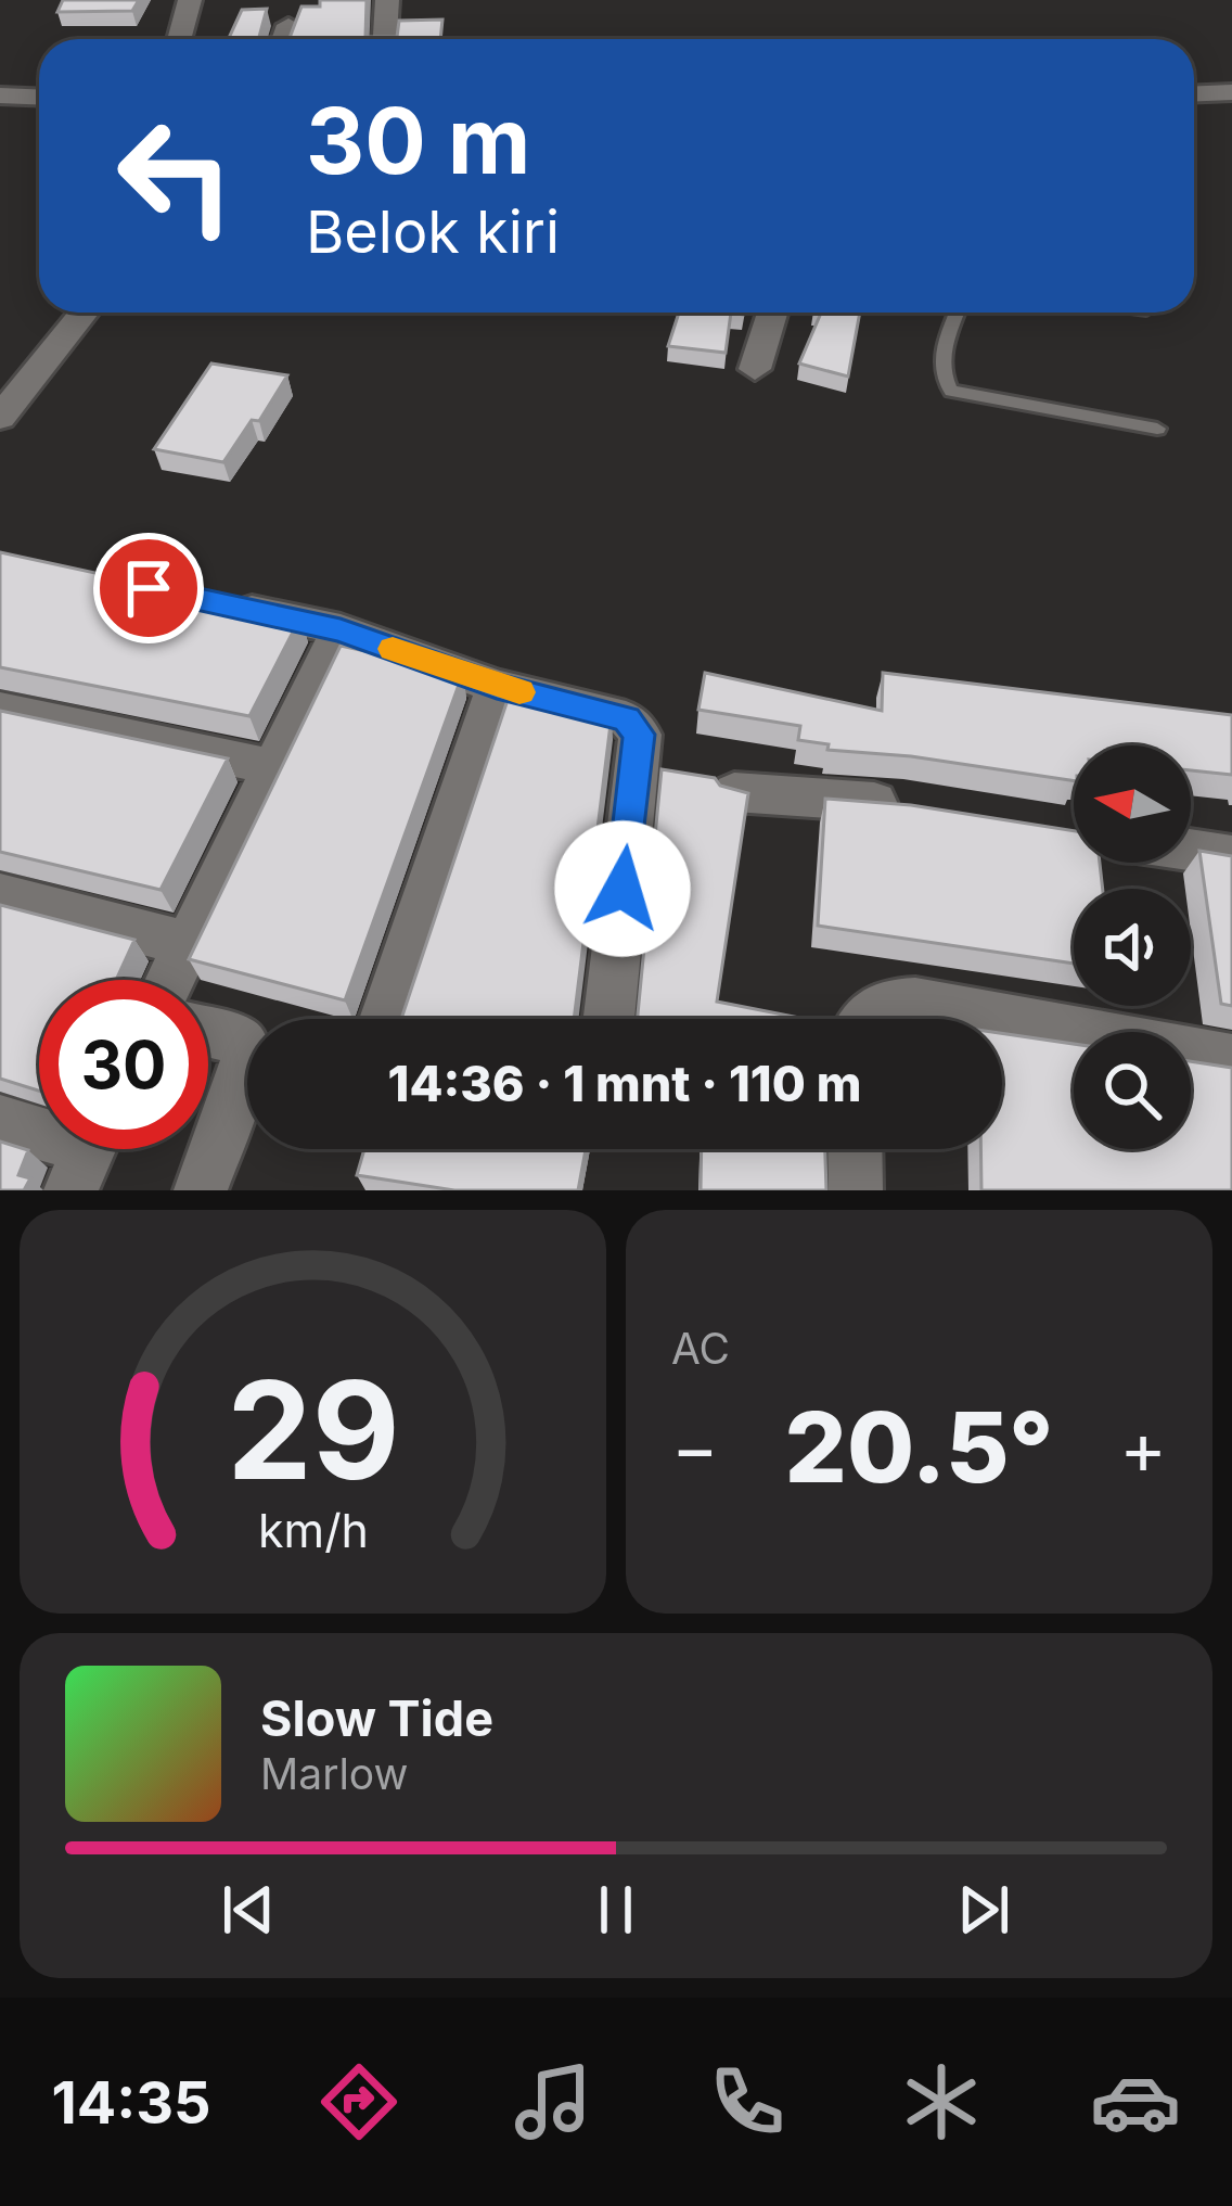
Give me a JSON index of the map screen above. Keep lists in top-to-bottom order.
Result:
{
  "north": "left",
  "page": {
    "turn": ["30 m", "Belok kiri"],
    "limit": "30",
    "trip": "14:36 · 1 mnt · 110 m",
    "tile": "AC",
    "heat": ["−", "20.5°", "+"],
    "song": ["Slow Tide", "Marlow"],
    "tabs": "14:35",
    "gauge": ["29", "km/h"]
  }
}
